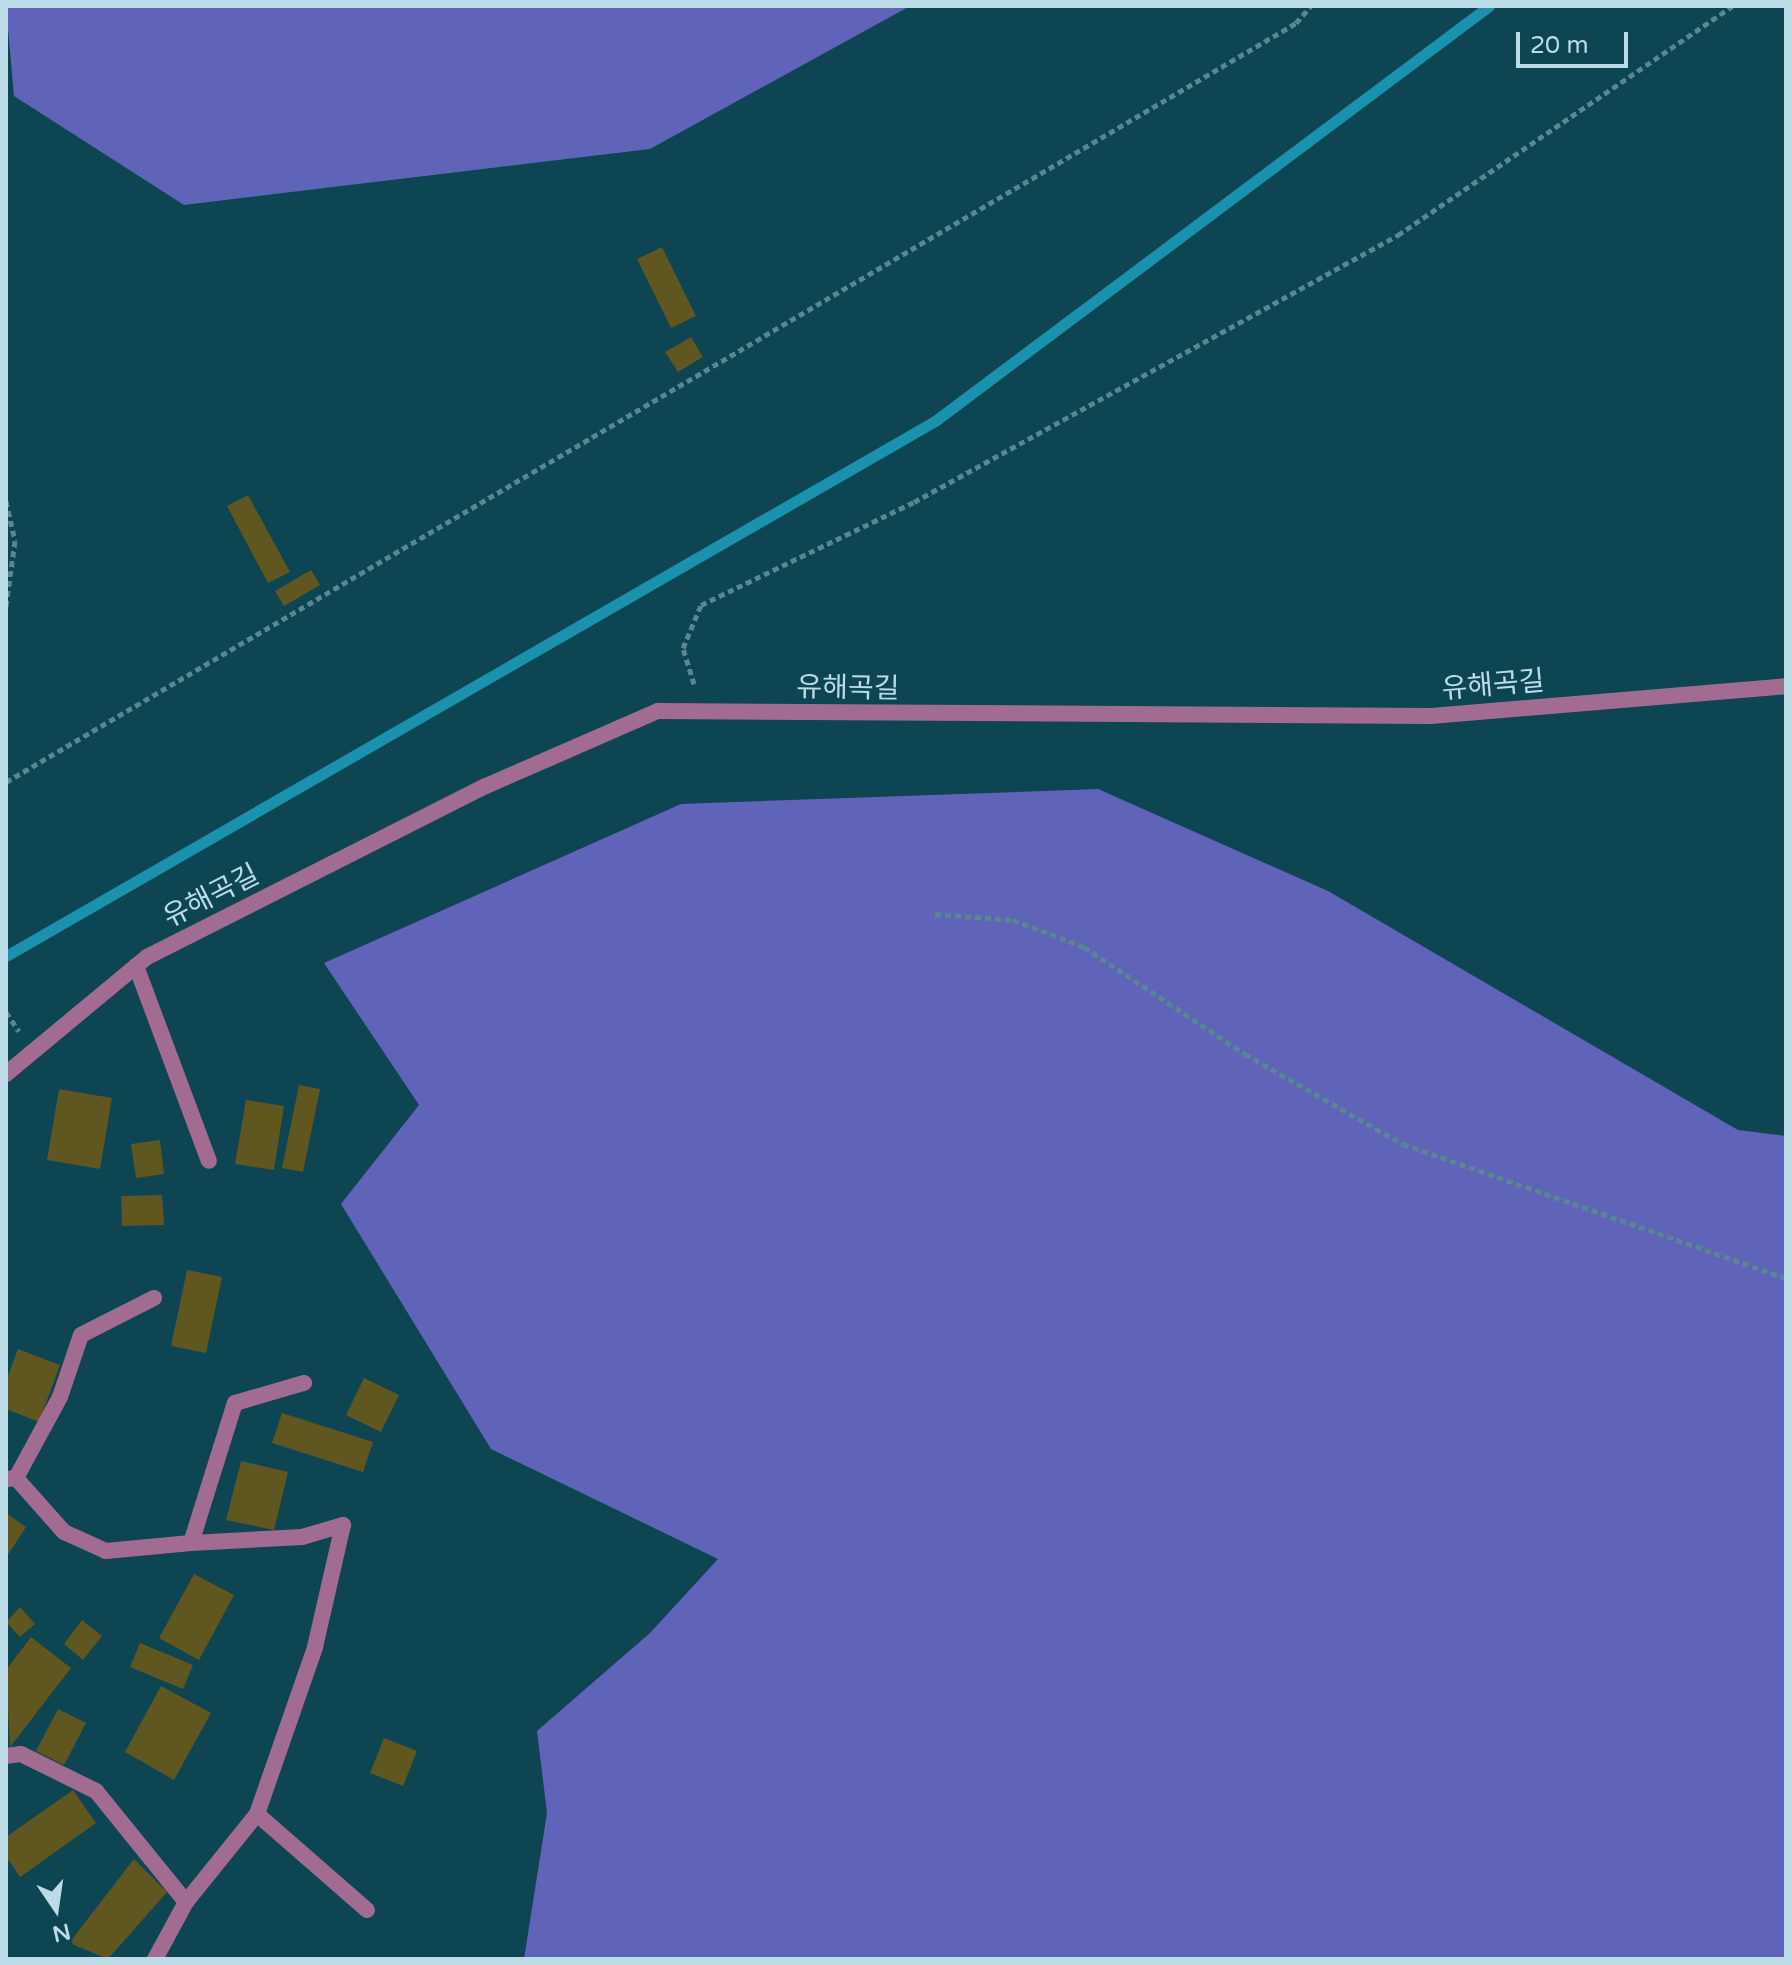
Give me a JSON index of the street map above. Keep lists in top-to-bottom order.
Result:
{
  "streets": {
    "street": ["유해곡길"]
  },
  "scale_bar": "20 m",
  "north": "bottom"
}
